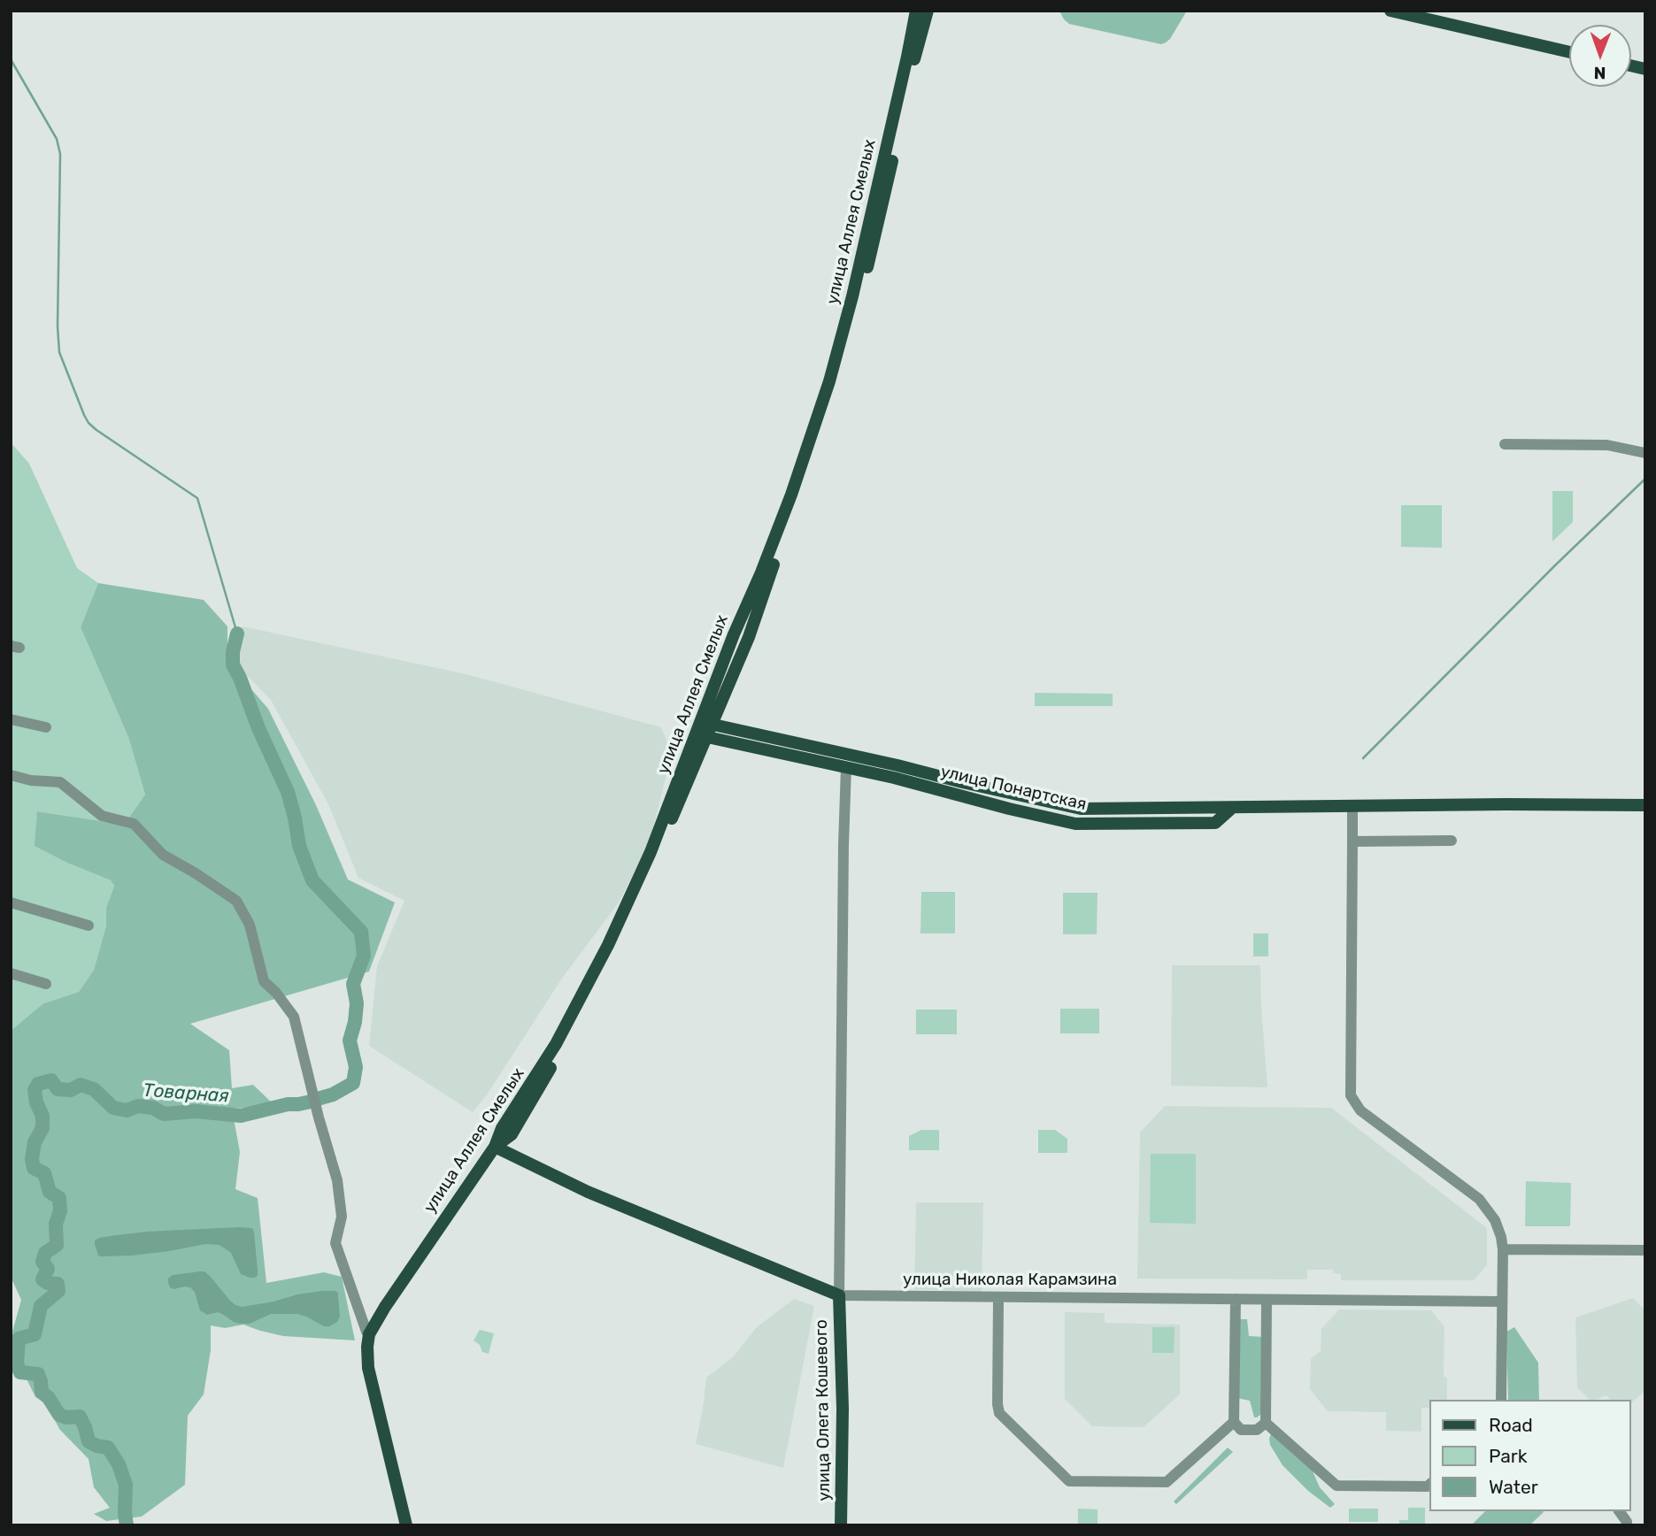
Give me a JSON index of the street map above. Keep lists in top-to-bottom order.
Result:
{
  "streets": {
    "main road": [
      "улица Аллея Смелых",
      "улица Понартская",
      "улица Николая Карамзина",
      "улица Олега Кошевого"
    ]
  },
  "crossings": [
    ["улица Аллея Смелых", "улица Понартская"],
    ["улица Аллея Смелых", "улица Николая Карамзина"],
    ["улица Николая Карамзина", "улица Олега Кошевого"]
  ],
  "water": ["Товарная"],
  "legend": ["Road", "Park", "Water"],
  "north": "bottom"
}
